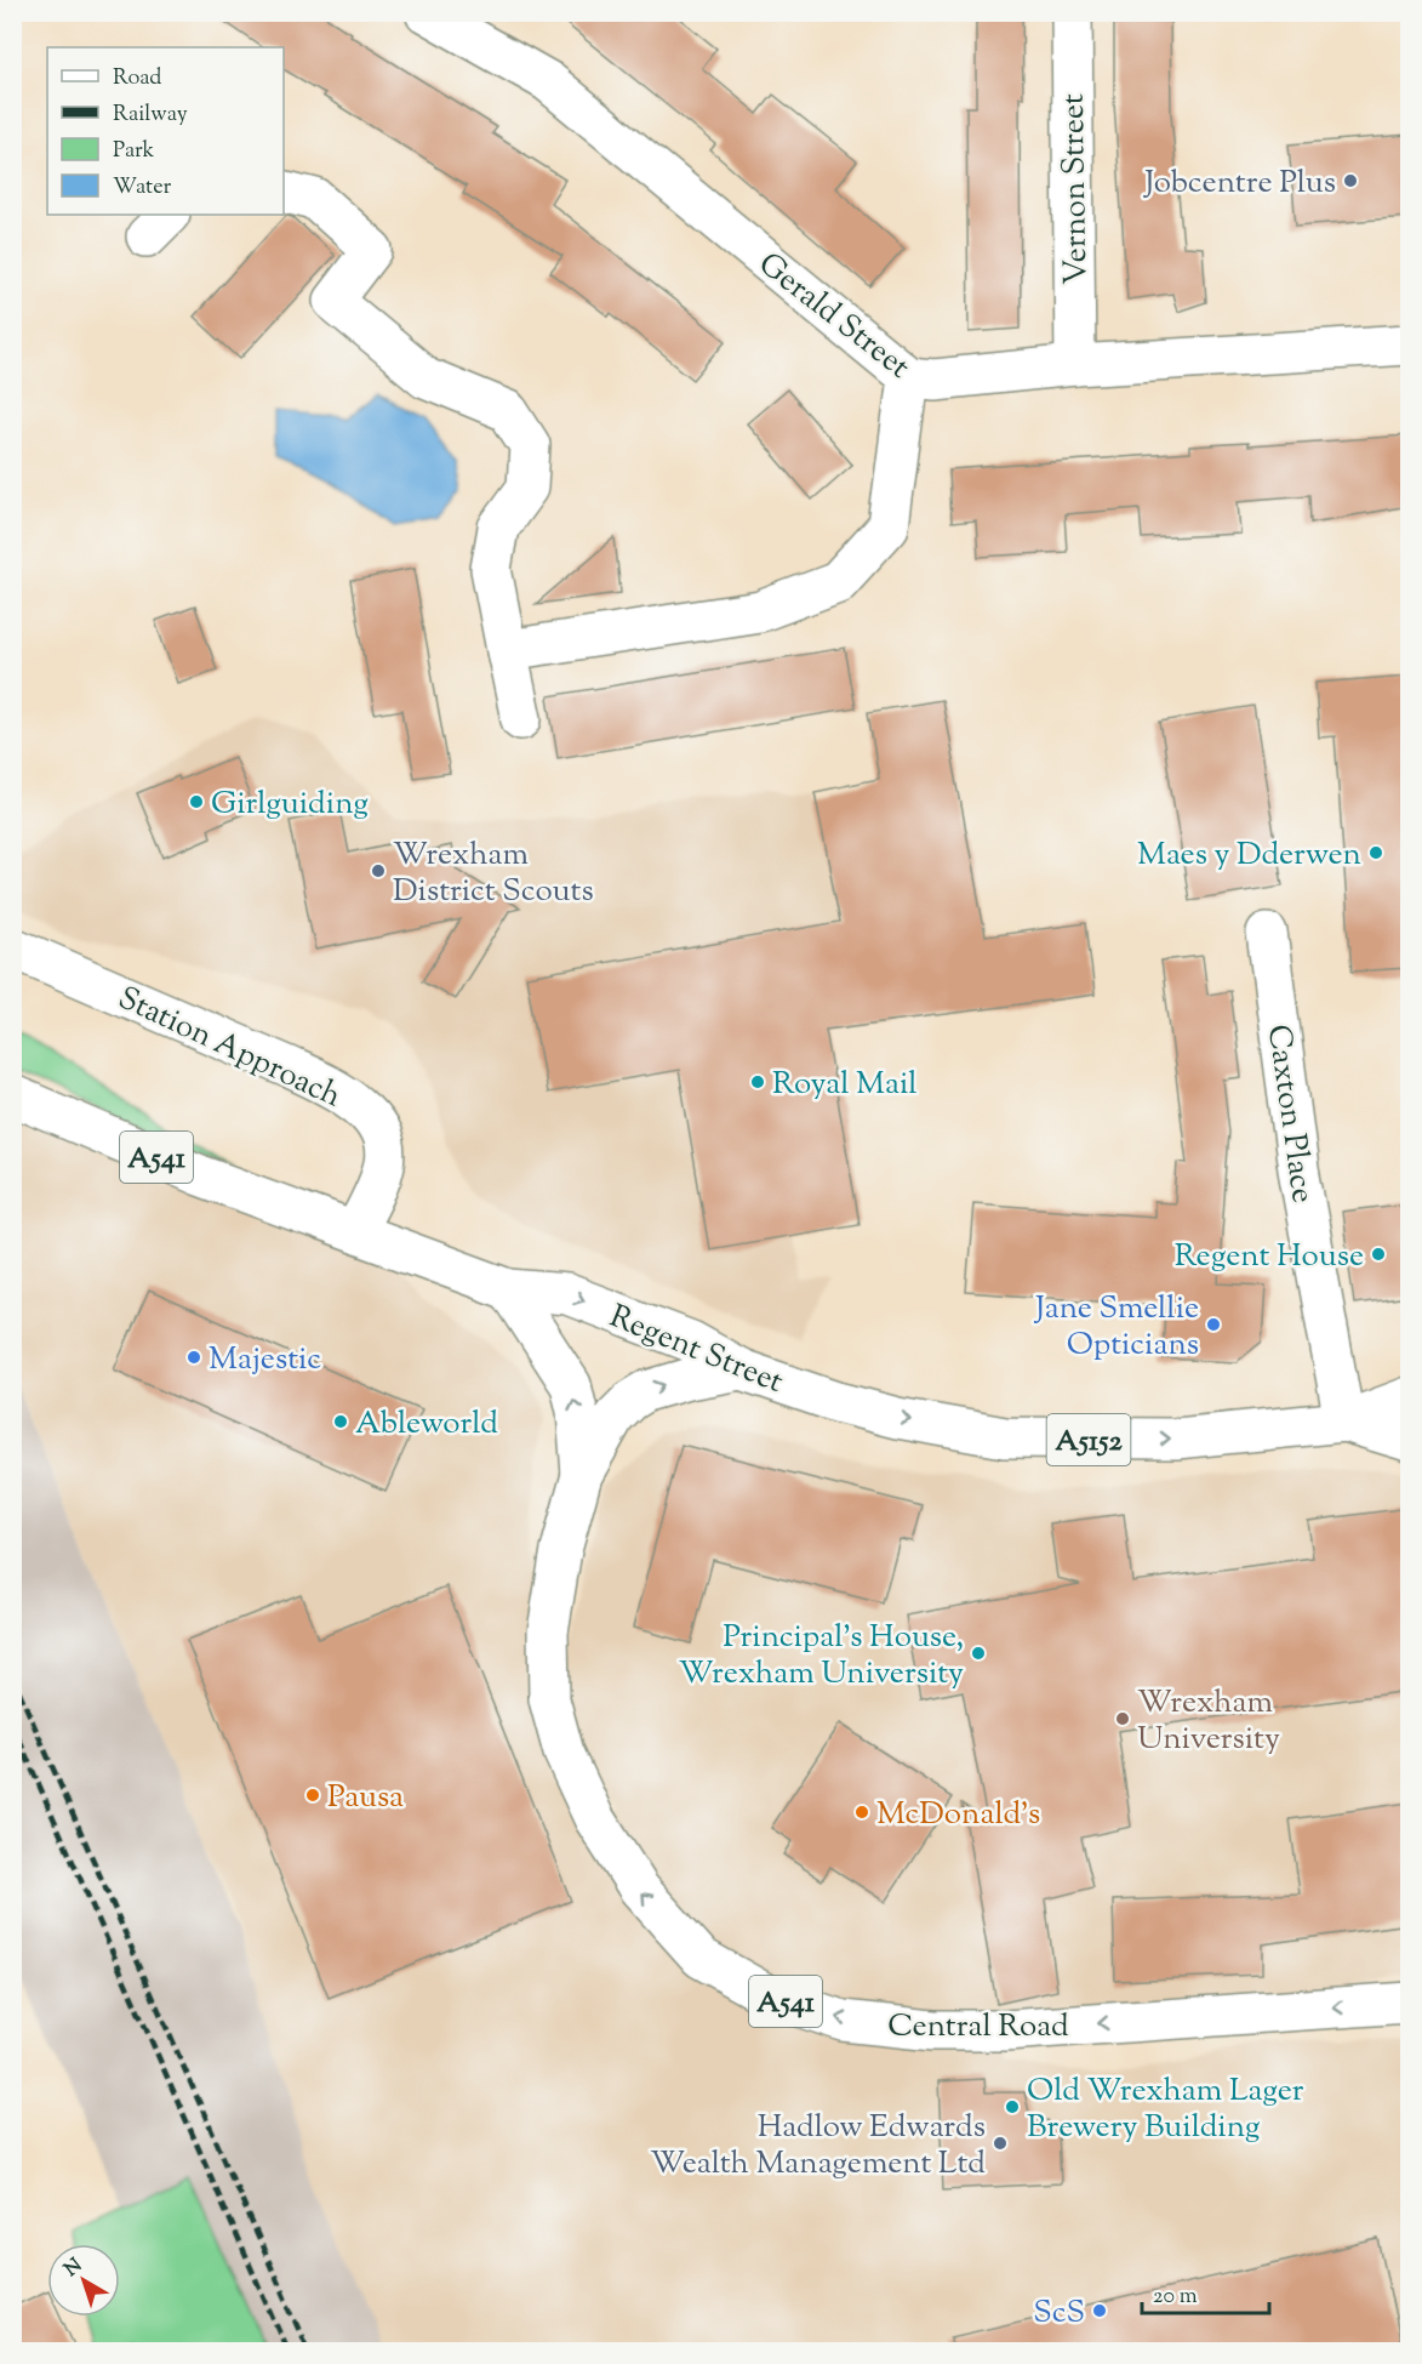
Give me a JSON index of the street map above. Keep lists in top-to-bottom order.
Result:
{
  "streets": {
    "street": [
      "Vernon Street",
      "Gerald Street",
      "Station Approach",
      "Caxton Place",
      "A541",
      "Regent Street",
      "A5152",
      "Central Road"
    ]
  },
  "crossings": [
    ["Vernon Street", "Gerald Street"],
    ["Station Approach", "Regent Street"],
    ["Caxton Place", "Regent Street"],
    ["Regent Street", "Central Road"]
  ],
  "one_way": ["Regent Street"],
  "places": [
    "Jobcentre Plus",
    "Girlguiding",
    "Maes y Dderwen",
    "Wrexham District Scouts",
    "Royal Mail",
    "Regent House",
    "Jane Smellie Opticians",
    "Majestic",
    "Ableworld",
    "Principal's House, Wrexham University",
    "Wrexham University",
    "Pausa",
    "McDonald's",
    "Old Wrexham Lager Brewery Building",
    "Hadlow Edwards Wealth Management Ltd",
    "ScS"
  ],
  "legend": [
    "Road",
    "Railway",
    "Park",
    "Water"
  ],
  "scale_bar": "20 m",
  "north": "top left"
}
